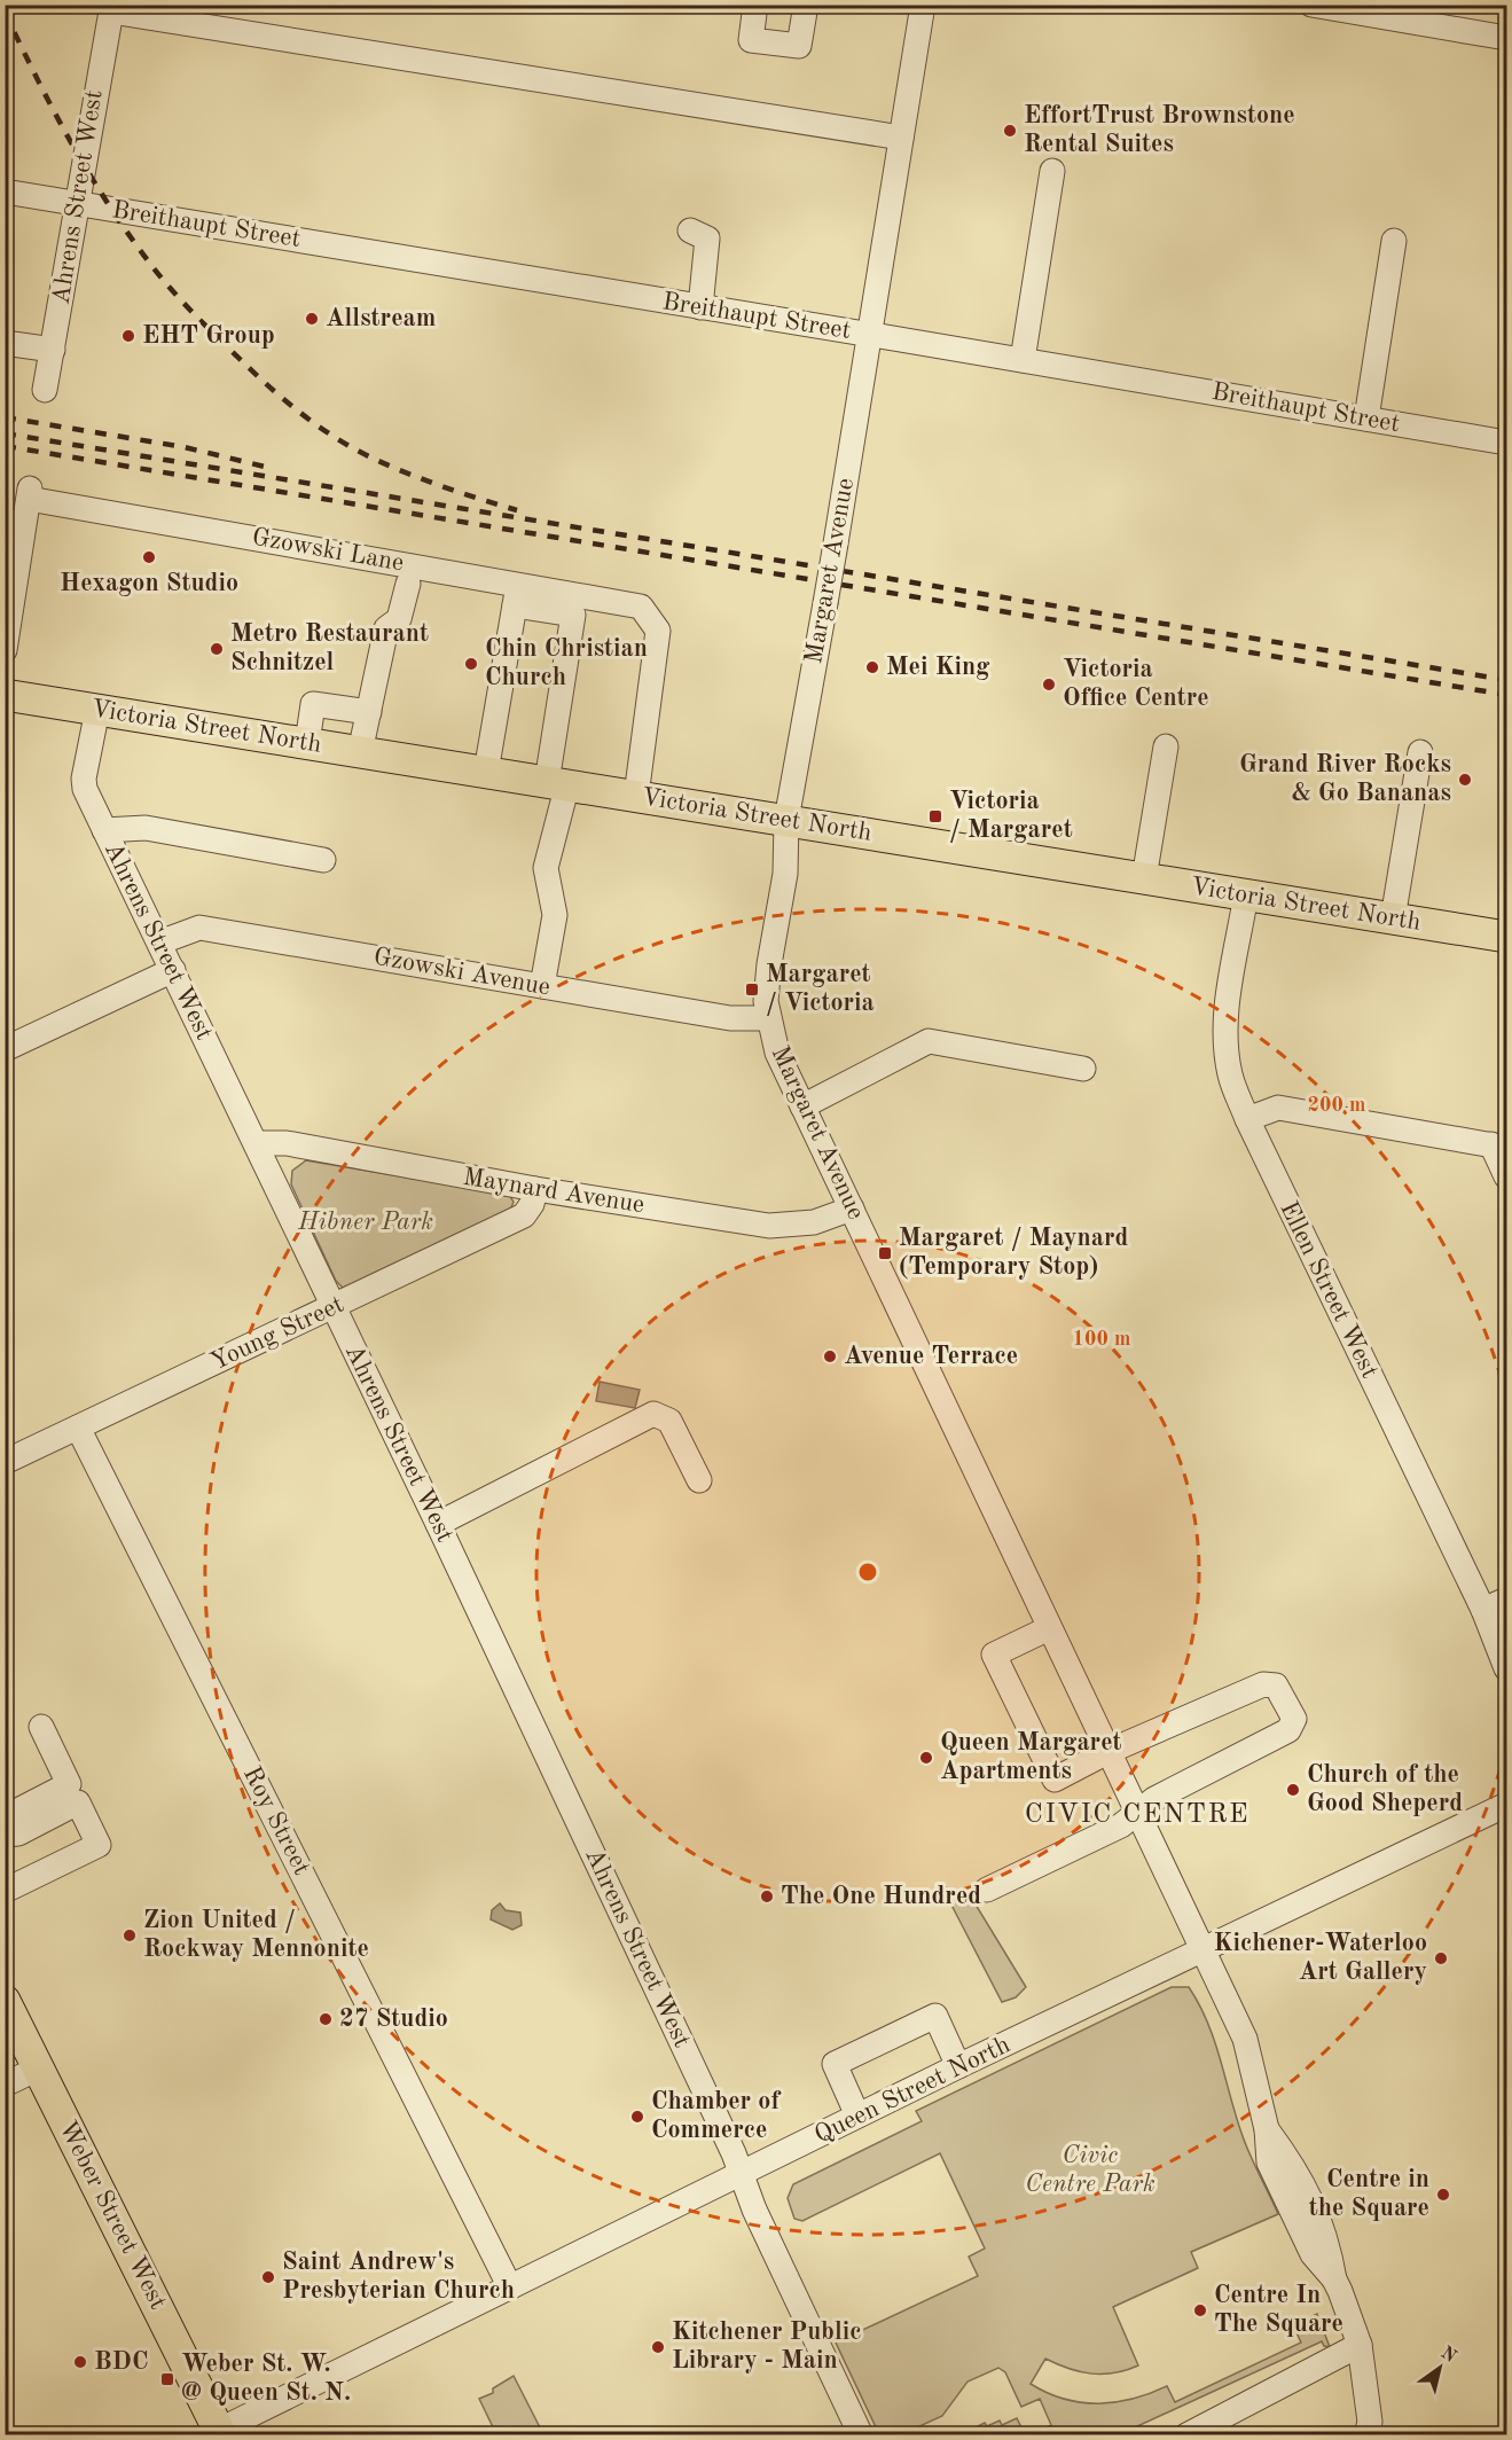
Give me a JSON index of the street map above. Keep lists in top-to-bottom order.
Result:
{
  "streets": {
    "main road": ["Victoria Street North", "Weber Street West"],
    "street": [
      "Ahrens Street West",
      "Breithaupt Street",
      "Gzowski Lane",
      "Margaret Avenue",
      "Gzowski Avenue",
      "Maynard Avenue",
      "Ellen Street West",
      "Young Street",
      "Roy Street",
      "Queen Street North"
    ]
  },
  "crossings": [
    ["Ahrens Street West", "Breithaupt Street"],
    ["Ahrens Street West", "Victoria Street North"],
    ["Ahrens Street West", "Gzowski Avenue"],
    ["Ahrens Street West", "Maynard Avenue"],
    ["Ahrens Street West", "Young Street"],
    ["Ahrens Street West", "Queen Street North"],
    ["Breithaupt Street", "Margaret Avenue"],
    ["Gzowski Lane", "Victoria Street North"],
    ["Margaret Avenue", "Victoria Street North"],
    ["Margaret Avenue", "Gzowski Avenue"],
    ["Margaret Avenue", "Maynard Avenue"],
    ["Margaret Avenue", "Queen Street North"],
    ["Victoria Street North", "Ellen Street West"],
    ["Maynard Avenue", "Young Street"],
    ["Young Street", "Roy Street"],
    ["Roy Street", "Queen Street North"],
    ["Queen Street North", "Weber Street West"]
  ],
  "districts": ["CIVIC CENTRE"],
  "parks": ["Hibner Park", "Civic Centre Park"],
  "places": {
    "other": [
      "EffortTrust Brownstone Rental Suites",
      "Allstream",
      "EHT Group",
      "Hexagon Studio",
      "Metro Restaurant Schnitzel",
      "Chin Christian Church",
      "Mei King",
      "Victoria Office Centre",
      "Grand River Rocks & Go Bananas",
      "Avenue Terrace",
      "Queen Margaret Apartments",
      "Church of the Good Sheperd",
      "The One Hundred",
      "Zion United / Rockway Mennonite",
      "Kichener-Waterloo Art Gallery",
      "27 Studio",
      "Chamber of Commerce",
      "Centre in the Square",
      "Saint Andrew's Presbyterian Church",
      "Centre In The Square",
      "Kitchener Public Library - Main",
      "BDC"
    ],
    "transit": [
      "Victoria / Margaret",
      "Margaret / Victoria",
      "Margaret / Maynard (Temporary Stop)",
      "Weber St. W. @ Queen St. N."
    ]
  },
  "north": "top right",
  "rings": ["200 m", "100 m"]
}
